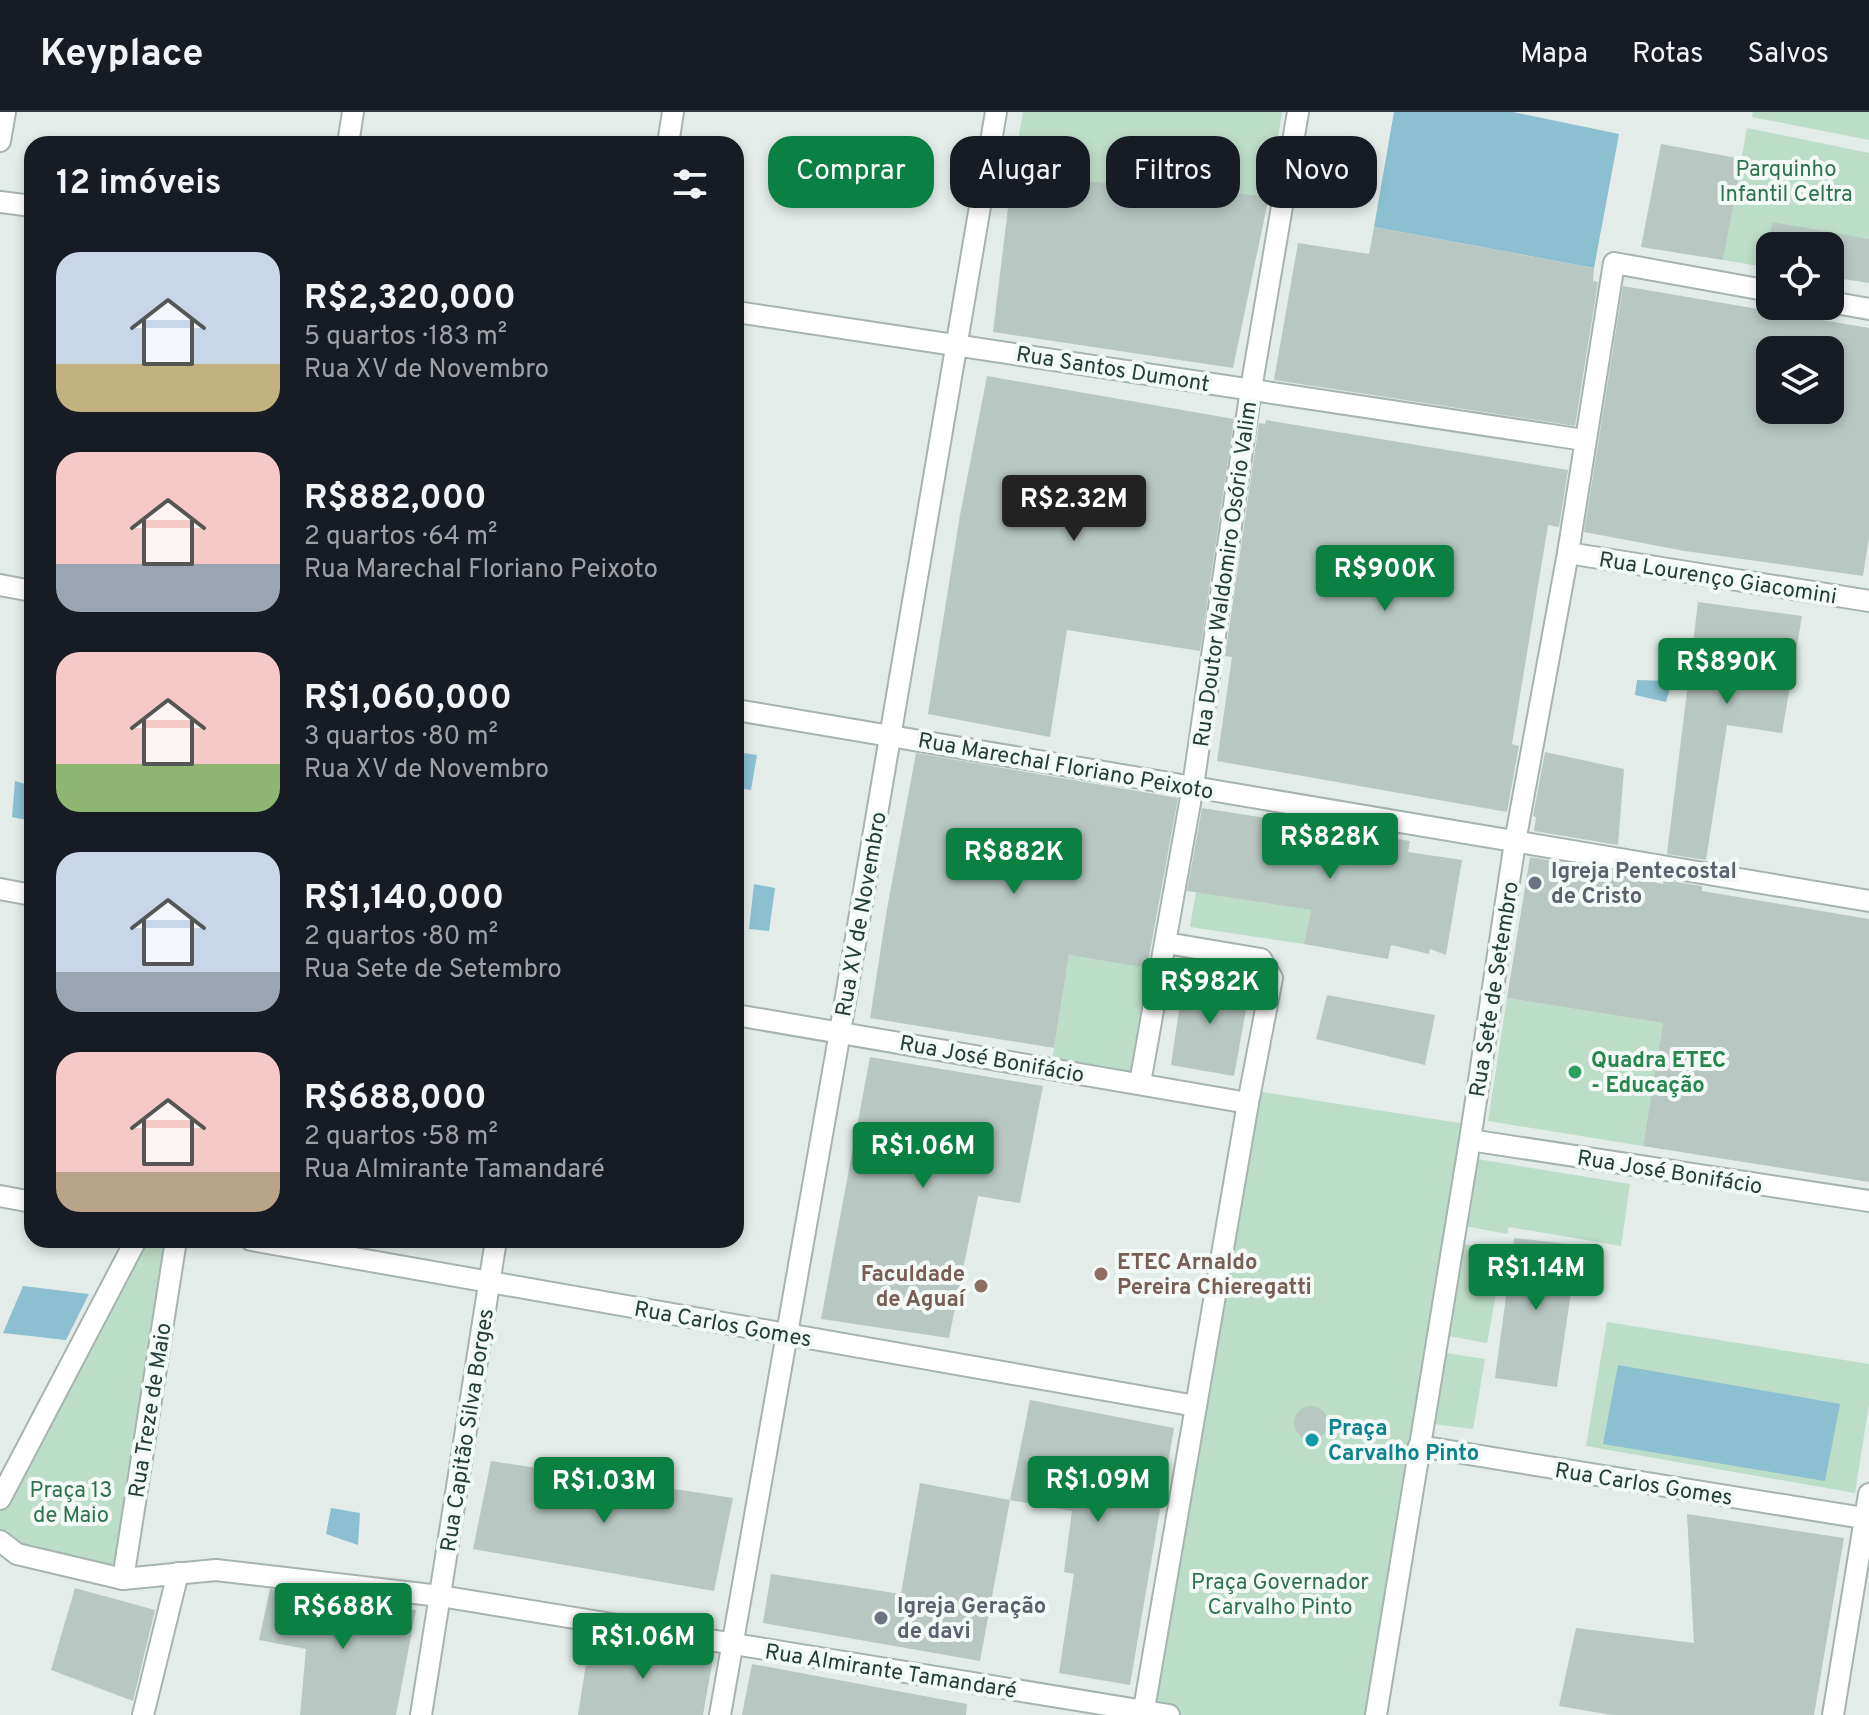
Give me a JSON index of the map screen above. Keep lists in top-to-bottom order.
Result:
{
  "streets": {
    "street": [
      "Rua Santos Dumont",
      "Rua Doutor Waldomiro Osório Valim",
      "Rua Lourenço Giacomini",
      "Rua Marechal Floriano Peixoto",
      "Rua XV de Novembro",
      "Rua Sete de Setembro",
      "Rua José Bonifácio",
      "Rua Carlos Gomes",
      "Rua Treze de Maio",
      "Rua Capitão Silva Borges",
      "Rua Almirante Tamandaré"
    ]
  },
  "crossings": [
    ["Rua Santos Dumont", "Rua Doutor Waldomiro Osório Valim"],
    ["Rua Santos Dumont", "Rua XV de Novembro"],
    ["Rua Santos Dumont", "Rua Sete de Setembro"],
    ["Rua Doutor Waldomiro Osório Valim", "Rua Marechal Floriano Peixoto"],
    ["Rua Doutor Waldomiro Osório Valim", "Rua José Bonifácio"],
    ["Rua Lourenço Giacomini", "Rua Sete de Setembro"],
    ["Rua Marechal Floriano Peixoto", "Rua XV de Novembro"],
    ["Rua Marechal Floriano Peixoto", "Rua Sete de Setembro"],
    ["Rua XV de Novembro", "Rua José Bonifácio"],
    ["Rua XV de Novembro", "Rua Carlos Gomes"],
    ["Rua XV de Novembro", "Rua Almirante Tamandaré"],
    ["Rua Sete de Setembro", "Rua José Bonifácio"],
    ["Rua Sete de Setembro", "Rua Carlos Gomes"],
    ["Rua Carlos Gomes", "Rua Capitão Silva Borges"],
    ["Rua Treze de Maio", "Rua Almirante Tamandaré"],
    ["Rua Capitão Silva Borges", "Rua Almirante Tamandaré"]
  ],
  "parks": ["Parquinho Infantil Celtra", "Praça 13 de Maio", "Praça Governador Carvalho Pinto"],
  "places": [
    "Igreja Pentecostal de Cristo",
    "Quadra ETEC - Educação",
    "ETEC Arnaldo Pereira Chieregatti",
    "Faculdade de Aguaí",
    "Praça Carvalho Pinto",
    "Igreja Geração de davi"
  ],
  "page": {
    "header": "Keyplace",
    "nav": ["Mapa", "Rotas", "Salvos"],
    "chip": [
      "Comprar",
      "Alugar",
      "Filtros",
      "Novo"
    ],
    "heading": "12 imóveis",
    "list": [
      {
        "name": "R$2,320,000",
        "note": "5 quartos · 183 m² · Rua XV de Novembro"
      },
      {
        "name": "R$882,000",
        "note": "2 quartos · 64 m² · Rua Marechal Floriano Peixoto"
      },
      {
        "name": "R$1,060,000",
        "note": "3 quartos · 80 m² · Rua XV de Novembro"
      },
      {
        "name": "R$1,140,000",
        "note": "2 quartos · 80 m² · Rua Sete de Setembro"
      },
      {
        "name": "R$688,000",
        "note": "2 quartos · 58 m² · Rua Almirante Tamandaré"
      }
    ],
    "price": [
      "R$2.32M",
      "R$900K",
      "R$890K",
      "R$828K",
      "R$882K",
      "R$982K",
      "R$1.06M",
      "R$1.14M",
      "R$1.09M",
      "R$1.03M",
      "R$688K",
      "R$1.06M"
    ]
  }
}
